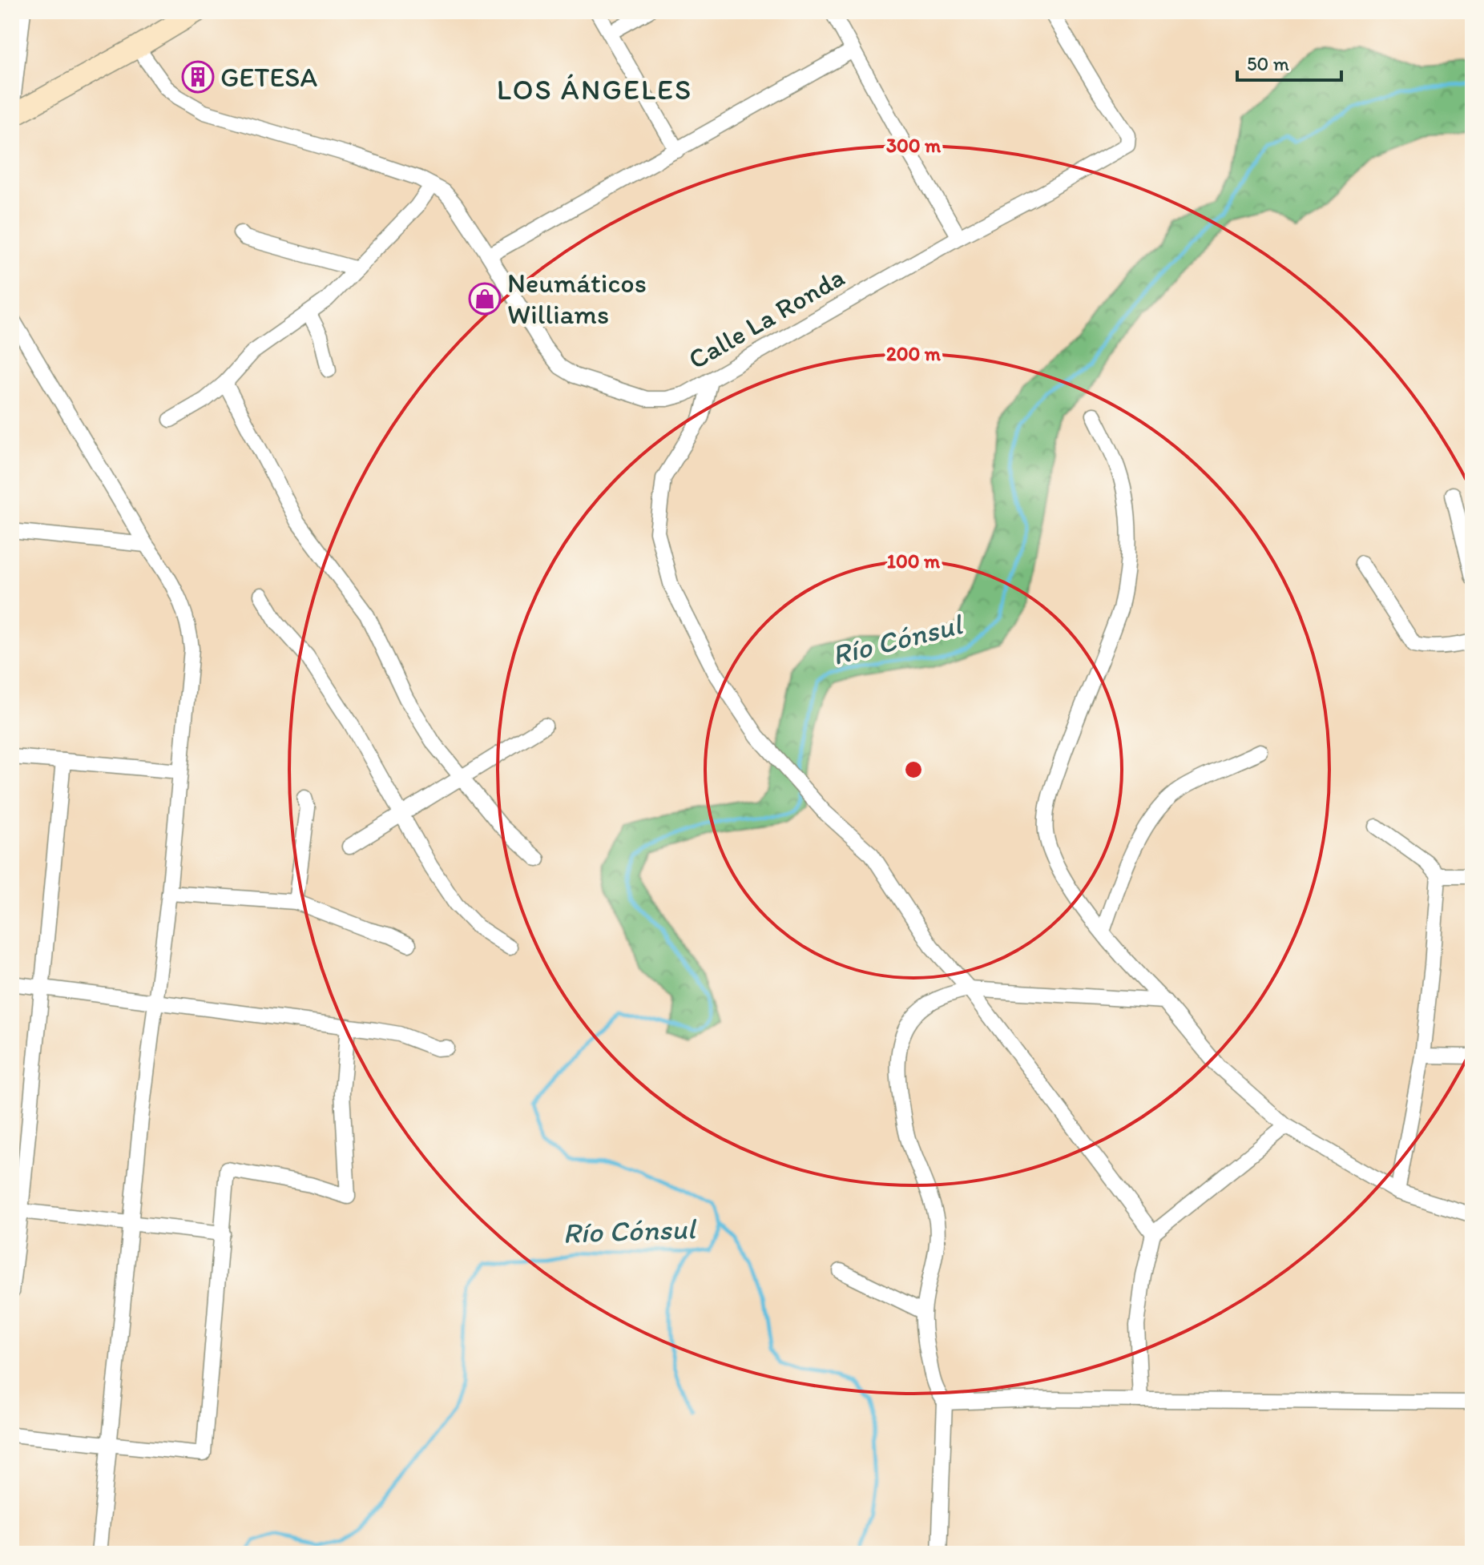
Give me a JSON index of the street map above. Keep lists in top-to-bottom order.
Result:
{
  "streets": {
    "street": ["Calle La Ronda"]
  },
  "districts": ["LOS ÁNGELES"],
  "water": ["Río Cónsul"],
  "places": {
    "building": ["GETESA"],
    "shop": ["Neumáticos Williams"]
  },
  "scale_bar": "50 m",
  "rings": ["300 m", "200 m", "100 m"]
}
